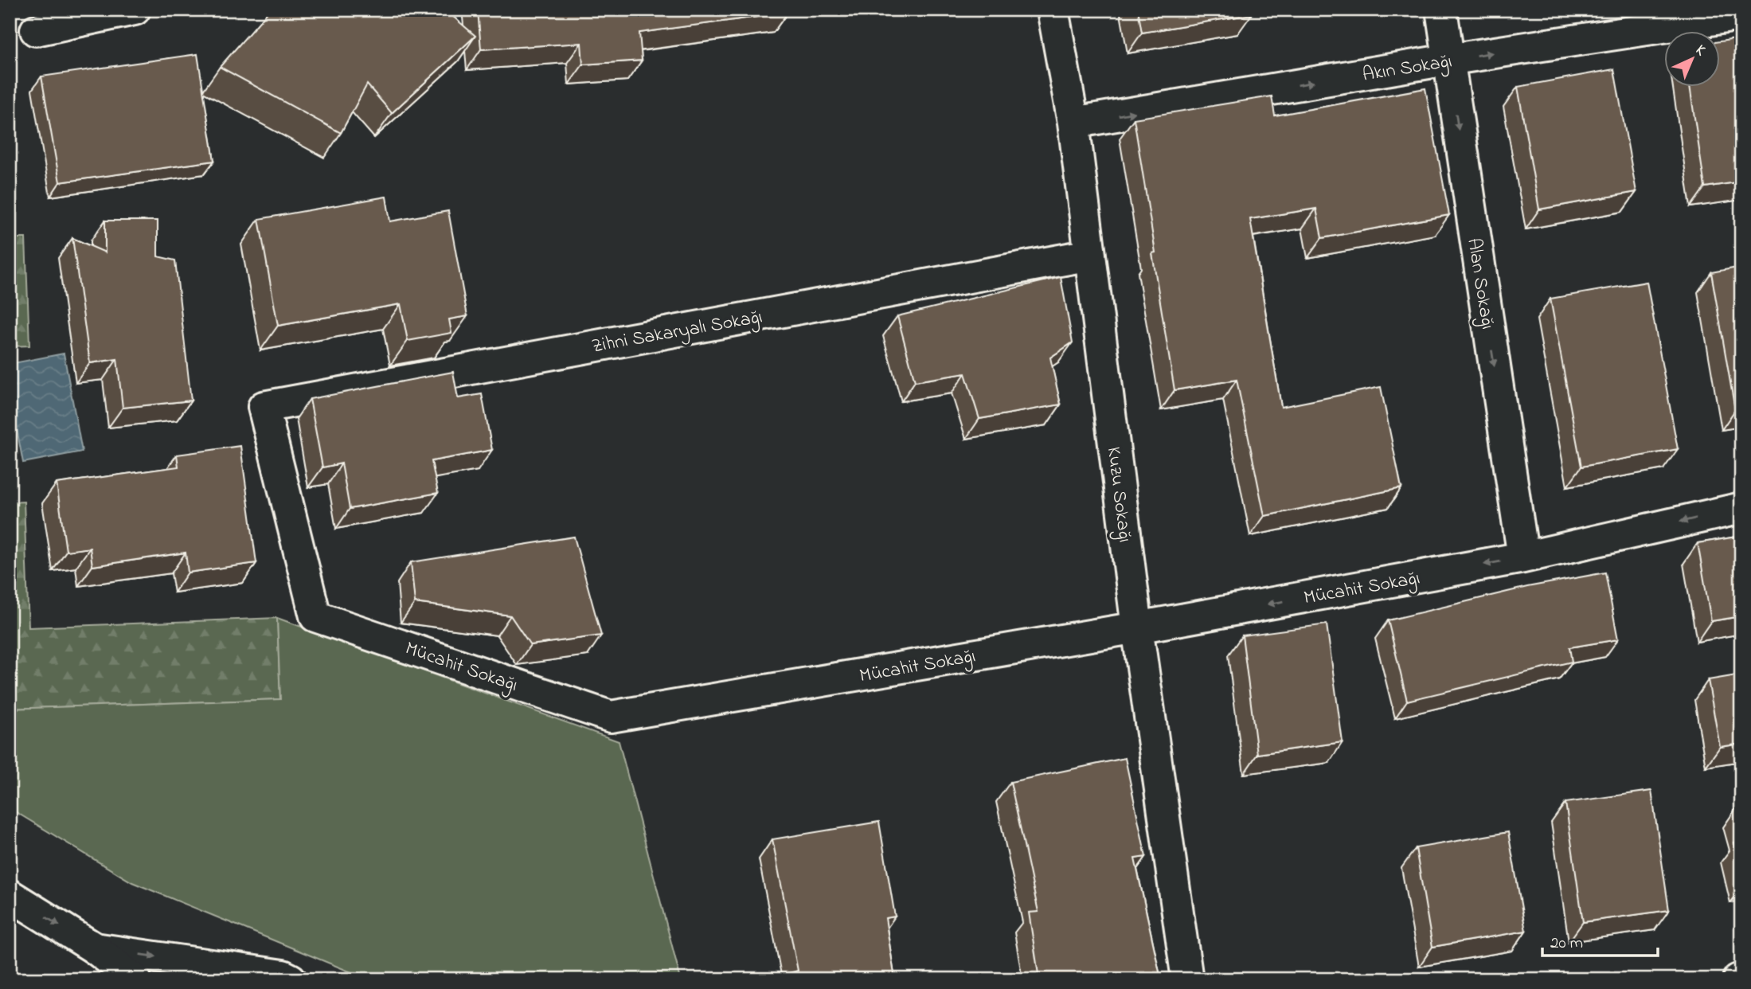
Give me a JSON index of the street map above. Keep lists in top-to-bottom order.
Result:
{
  "streets": {
    "street": [
      "Akın Sokağı",
      "Alan Sokağı",
      "Zihni Sakaryalı Sokağı",
      "Kuzu Sokağı",
      "Mücahit Sokağı"
    ]
  },
  "crossings": [
    ["Akın Sokağı", "Alan Sokağı"],
    ["Akın Sokağı", "Kuzu Sokağı"],
    ["Alan Sokağı", "Mücahit Sokağı"],
    ["Zihni Sakaryalı Sokağı", "Kuzu Sokağı"],
    ["Zihni Sakaryalı Sokağı", "Mücahit Sokağı"],
    ["Kuzu Sokağı", "Mücahit Sokağı"]
  ],
  "one_way": ["Akın Sokağı", "Alan Sokağı", "Mücahit Sokağı"],
  "scale_bar": "20 m",
  "north": "top right"
}
